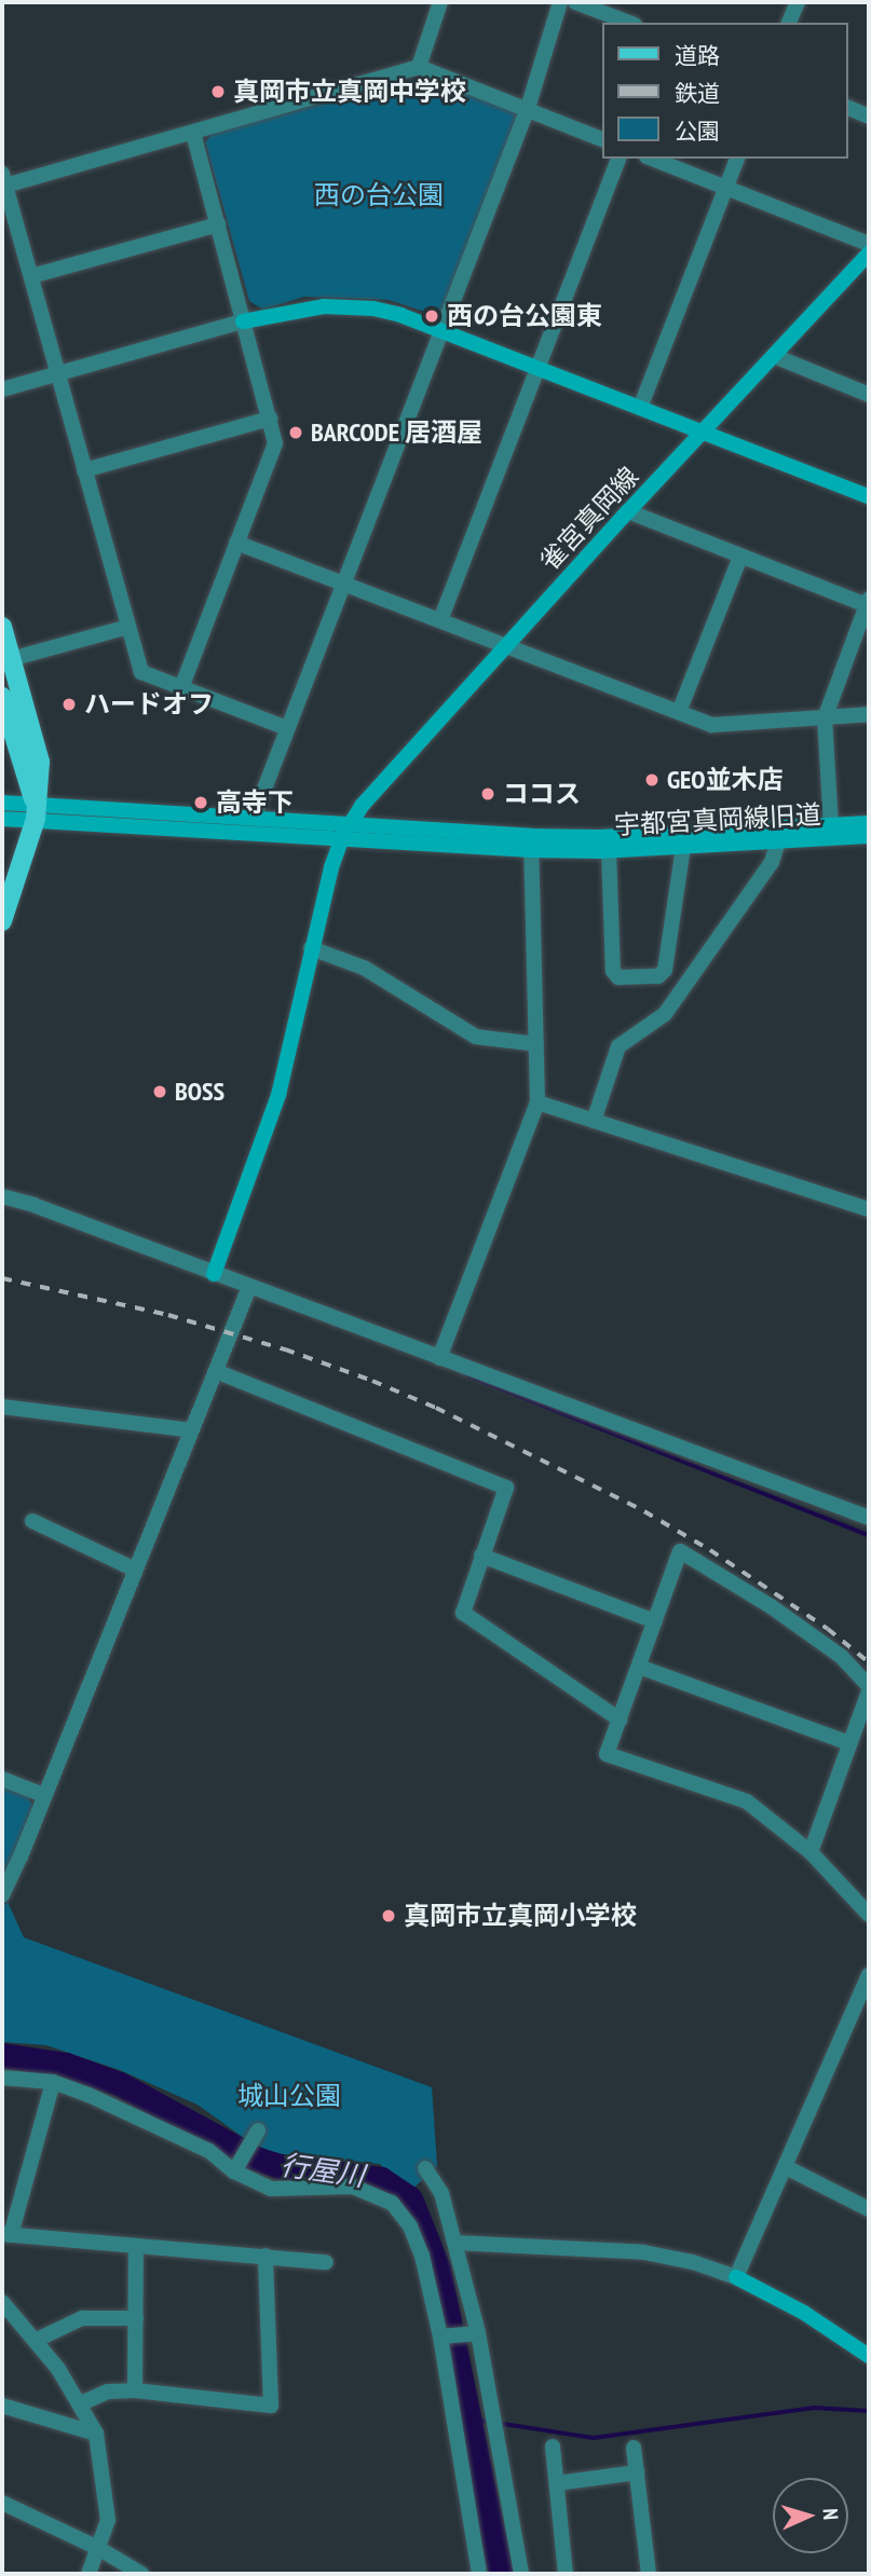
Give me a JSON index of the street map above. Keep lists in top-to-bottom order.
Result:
{
  "streets": {
    "street": ["雀宮真岡線", "宇都宮真岡線旧道"]
  },
  "crossings": [
    ["雀宮真岡線", "宇都宮真岡線旧道"]
  ],
  "water": ["行屋川"],
  "parks": ["西の台公園", "城山公園"],
  "places": [
    "真岡市立真岡中学校",
    "西の台公園東",
    "BARCODE 居酒屋",
    "ハードオフ",
    "GEO並木店",
    "ココス",
    "高寺下",
    "BOSS",
    "真岡市立真岡小学校"
  ],
  "legend": ["道路", "鉄道", "公園"],
  "north": "right"
}
